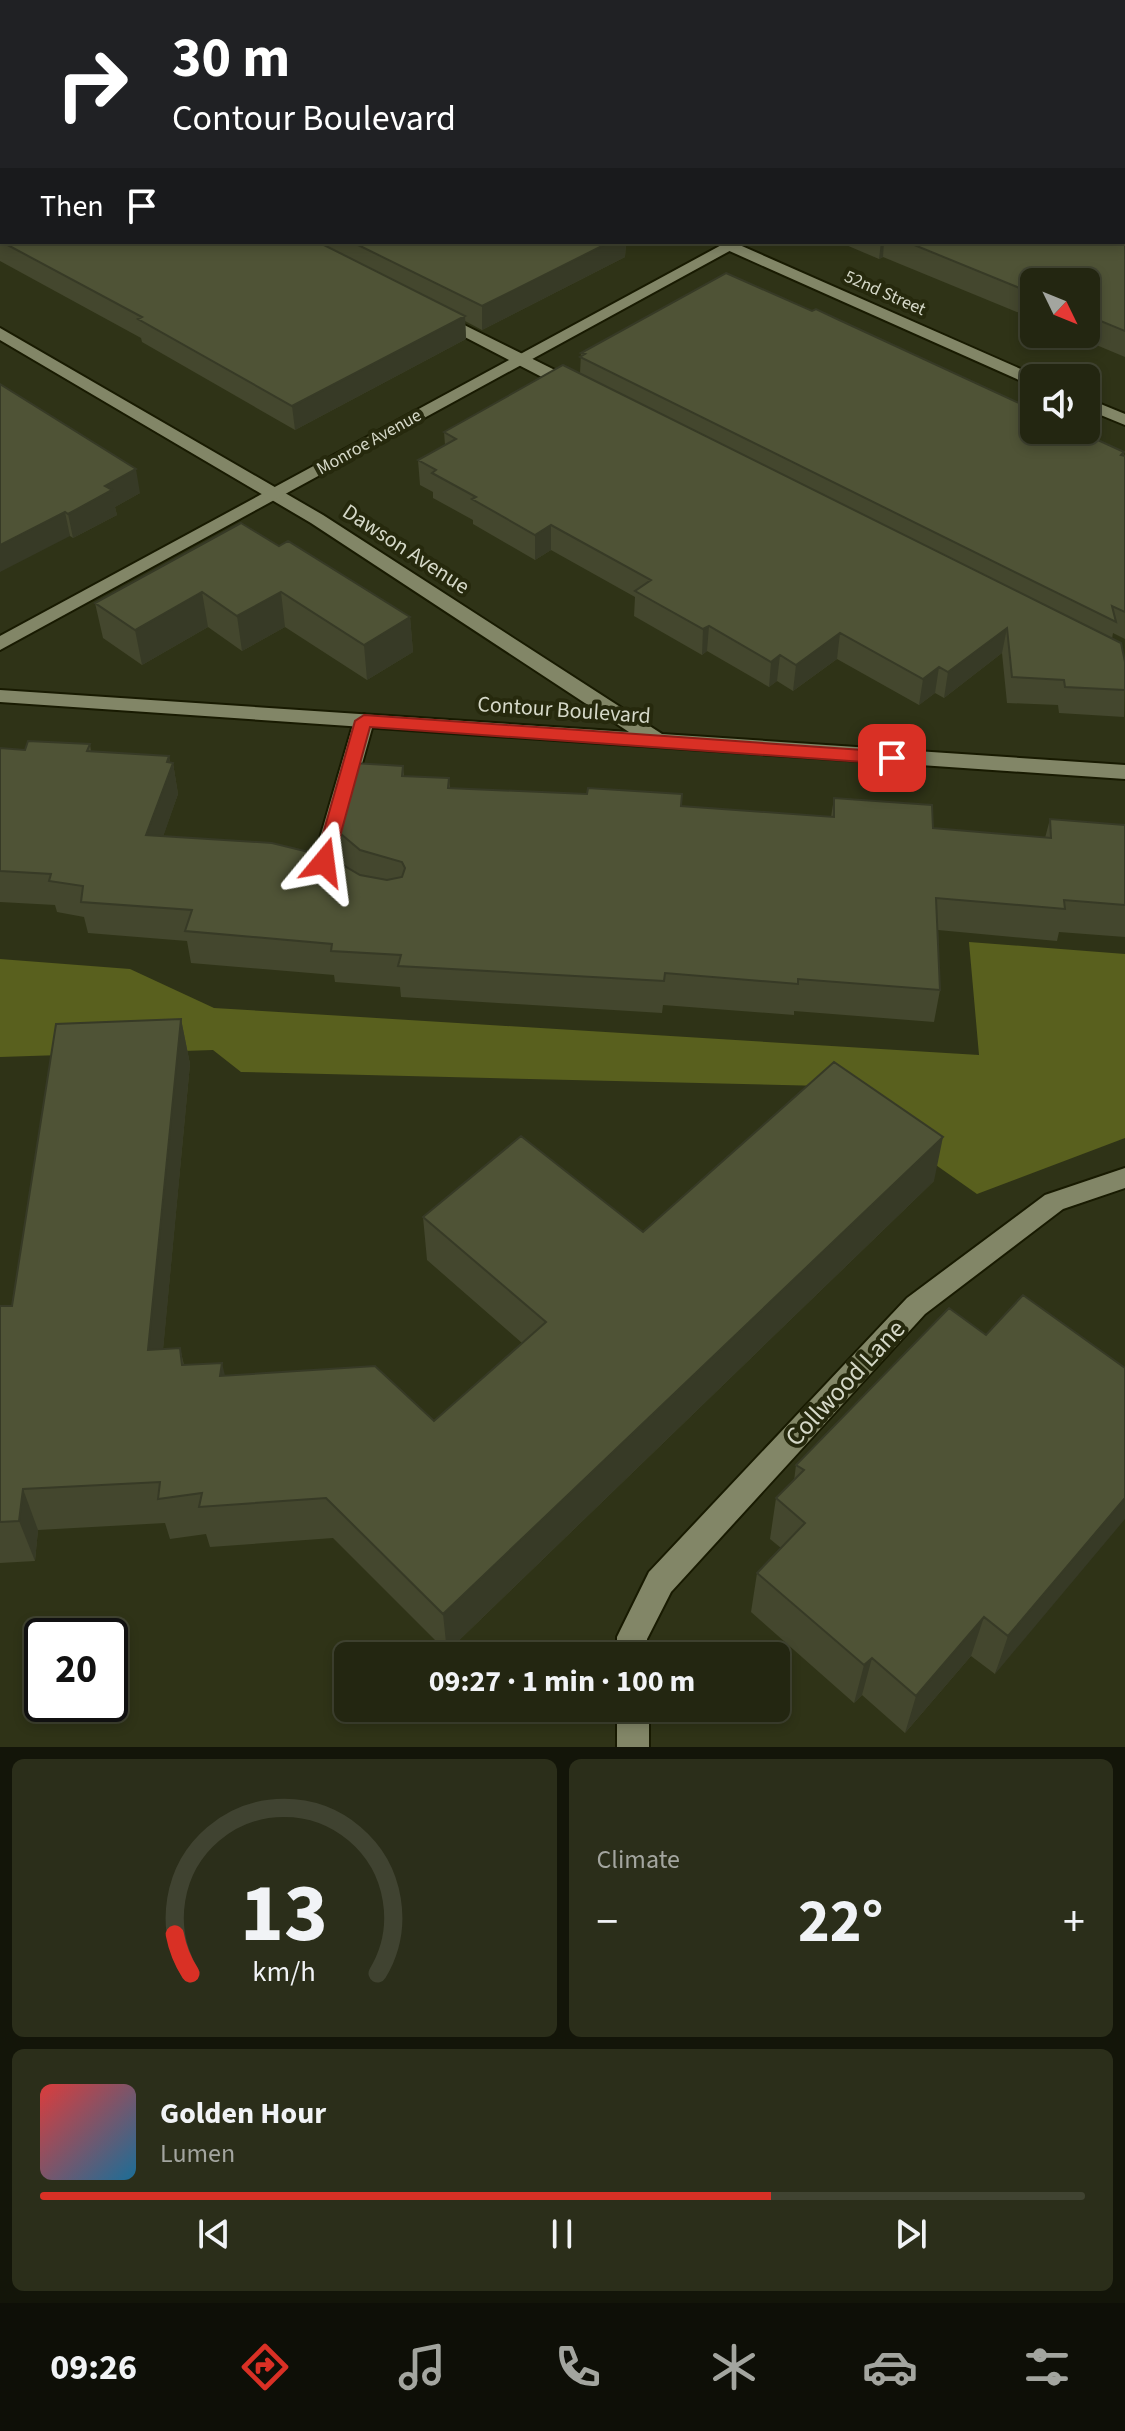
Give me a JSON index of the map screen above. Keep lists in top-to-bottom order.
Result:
{
  "streets": {
    "street": [
      "52nd Street",
      "Monroe Avenue",
      "Dawson Avenue",
      "Contour Boulevard",
      "Collwood Lane"
    ]
  },
  "crossings": [
    ["Monroe Avenue", "Dawson Avenue"],
    ["Dawson Avenue", "Contour Boulevard"]
  ],
  "north": "bottom right",
  "page": {
    "turn": ["30 m", "Contour Boulevard"],
    "then": "Then",
    "limit": "20",
    "trip": "09:27 · 1 min · 100 m",
    "tile": "Climate",
    "heat": ["−", "22°", "+"],
    "song": ["Golden Hour", "Lumen"],
    "tabs": "09:26",
    "gauge": ["13", "km/h"]
  }
}
